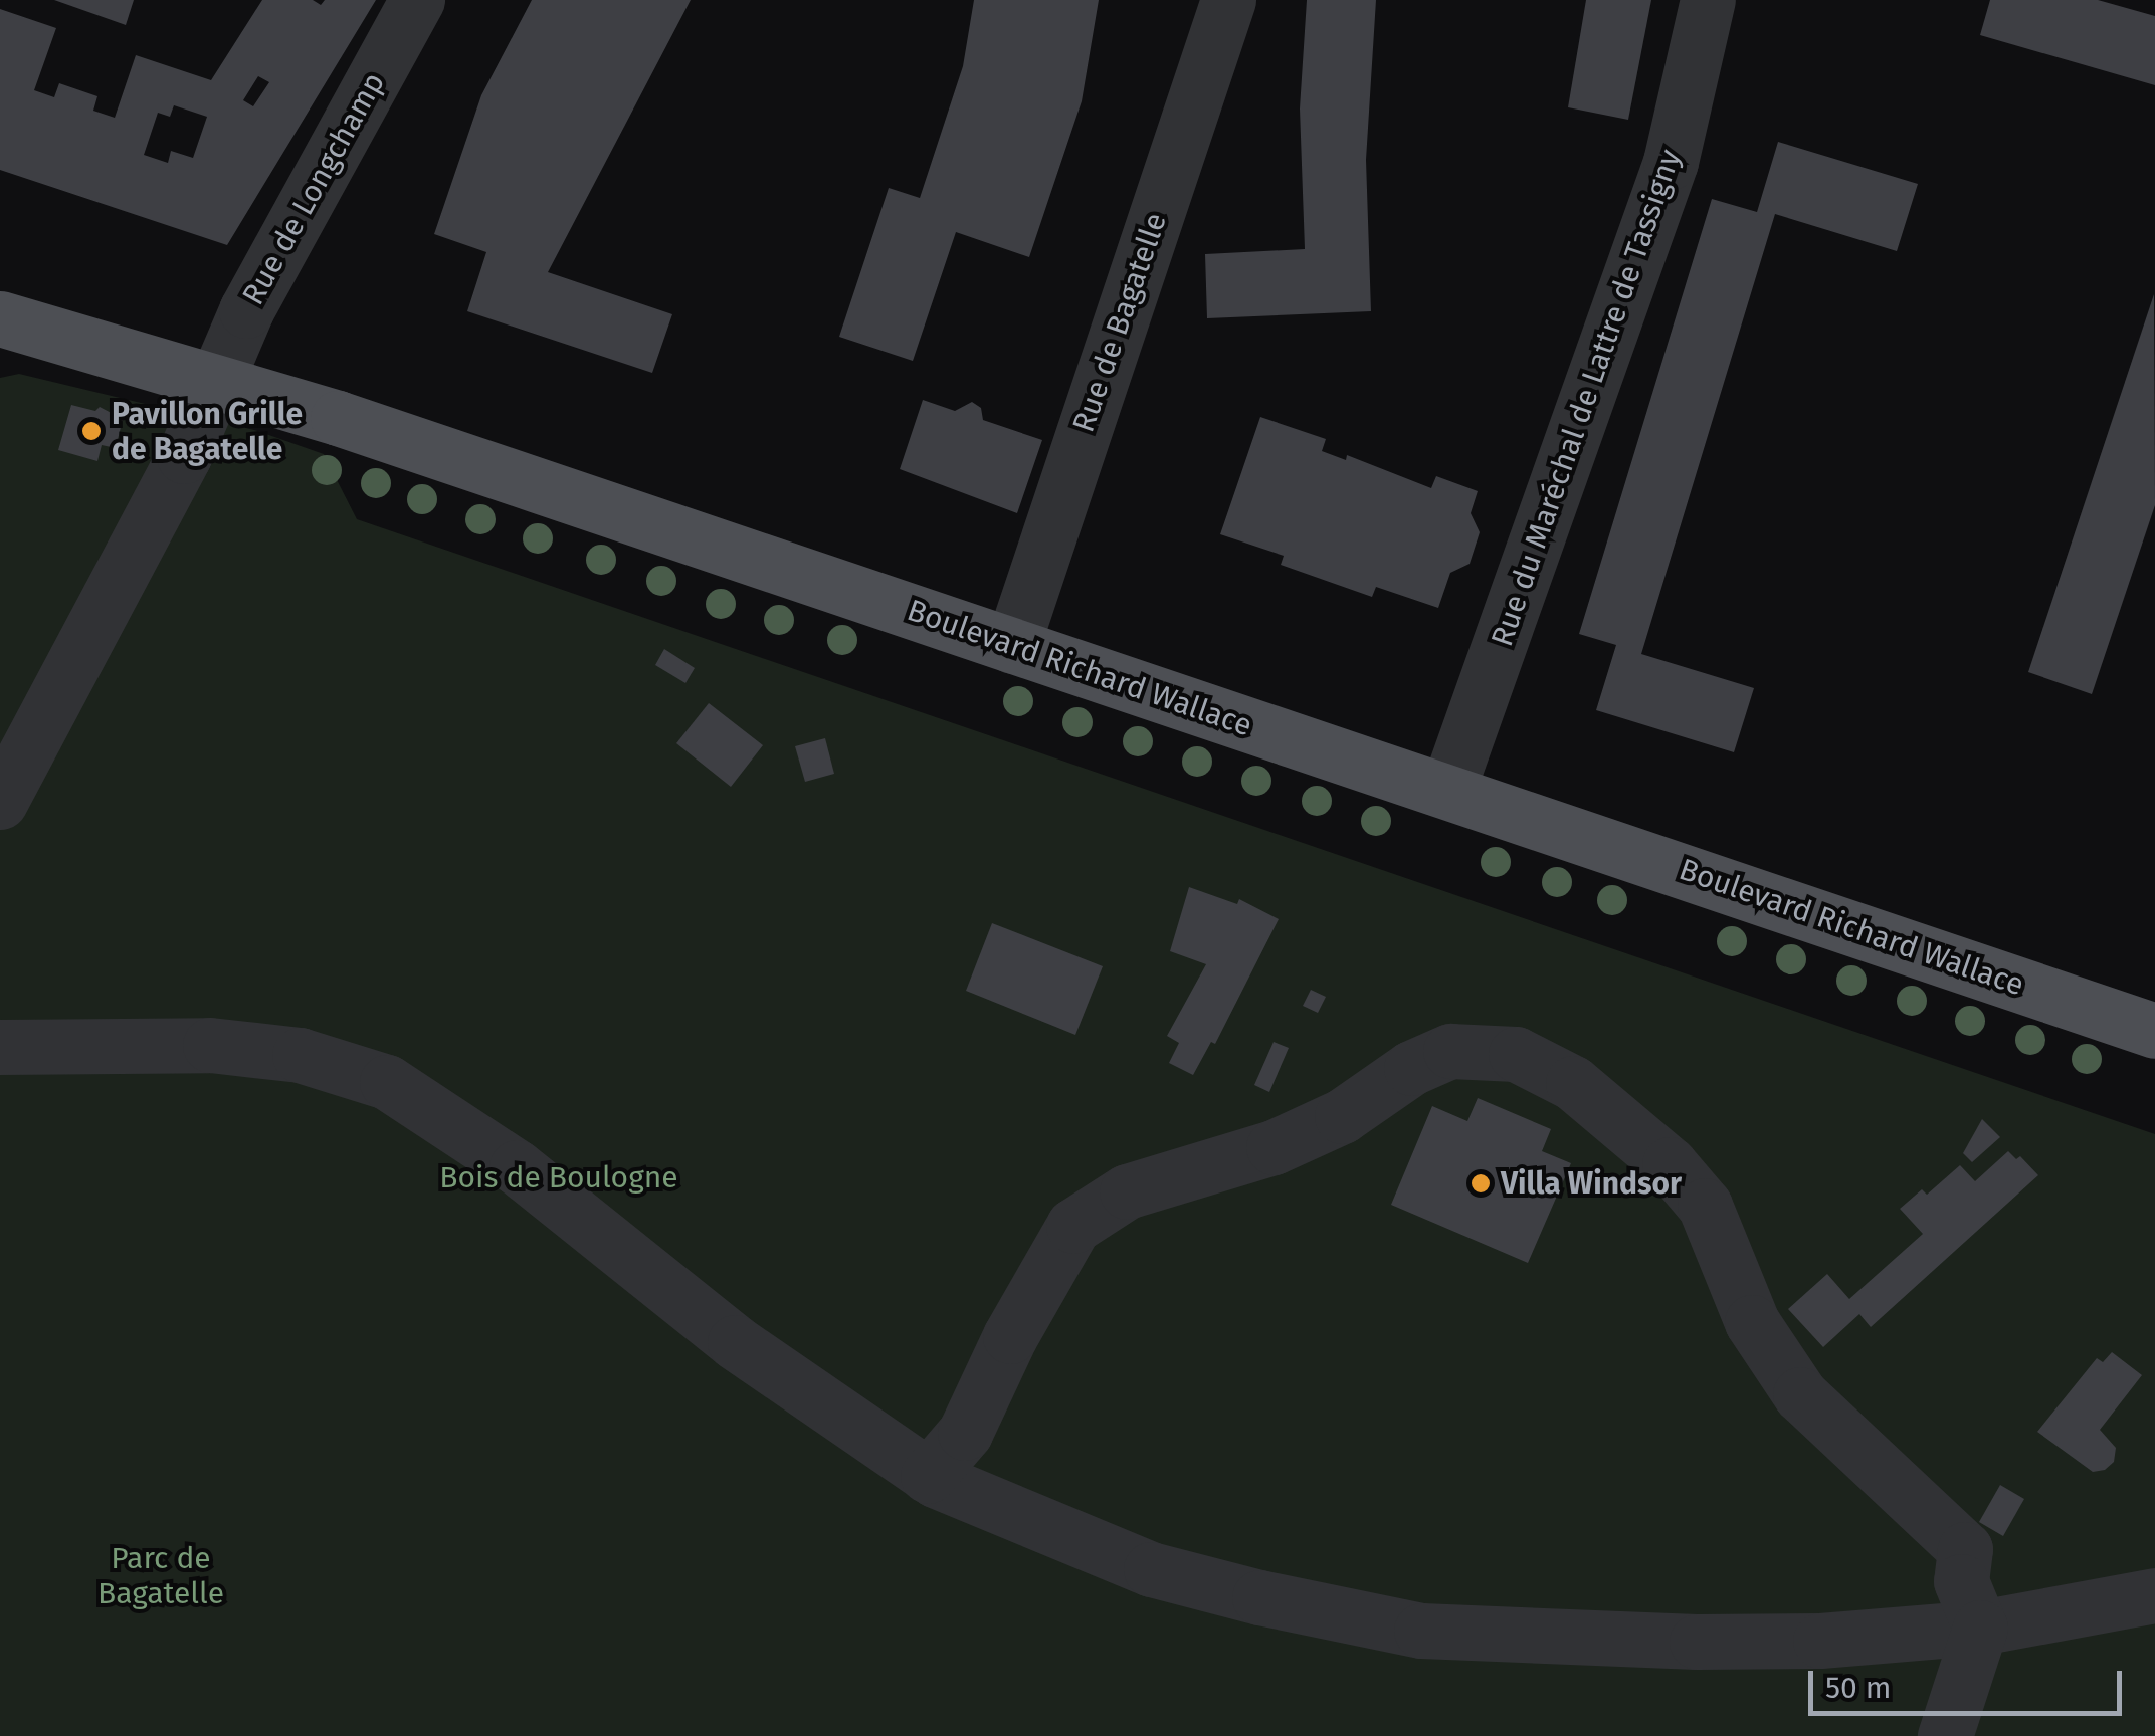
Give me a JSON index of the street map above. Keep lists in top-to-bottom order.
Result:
{
  "streets": {
    "main road": ["Boulevard Richard Wallace"],
    "street": ["Rue de Longchamp", "Rue de Bagatelle", "Rue du Maréchal de Lattre de Tassigny"]
  },
  "crossings": [
    ["Rue de Longchamp", "Boulevard Richard Wallace"],
    ["Rue de Bagatelle", "Boulevard Richard Wallace"],
    ["Rue du Maréchal de Lattre de Tassigny", "Boulevard Richard Wallace"]
  ],
  "parks": ["Bois de Boulogne", "Parc de Bagatelle"],
  "places": ["Pavillon Grille de Bagatelle", "Villa Windsor"],
  "scale_bar": "50 m"
}
